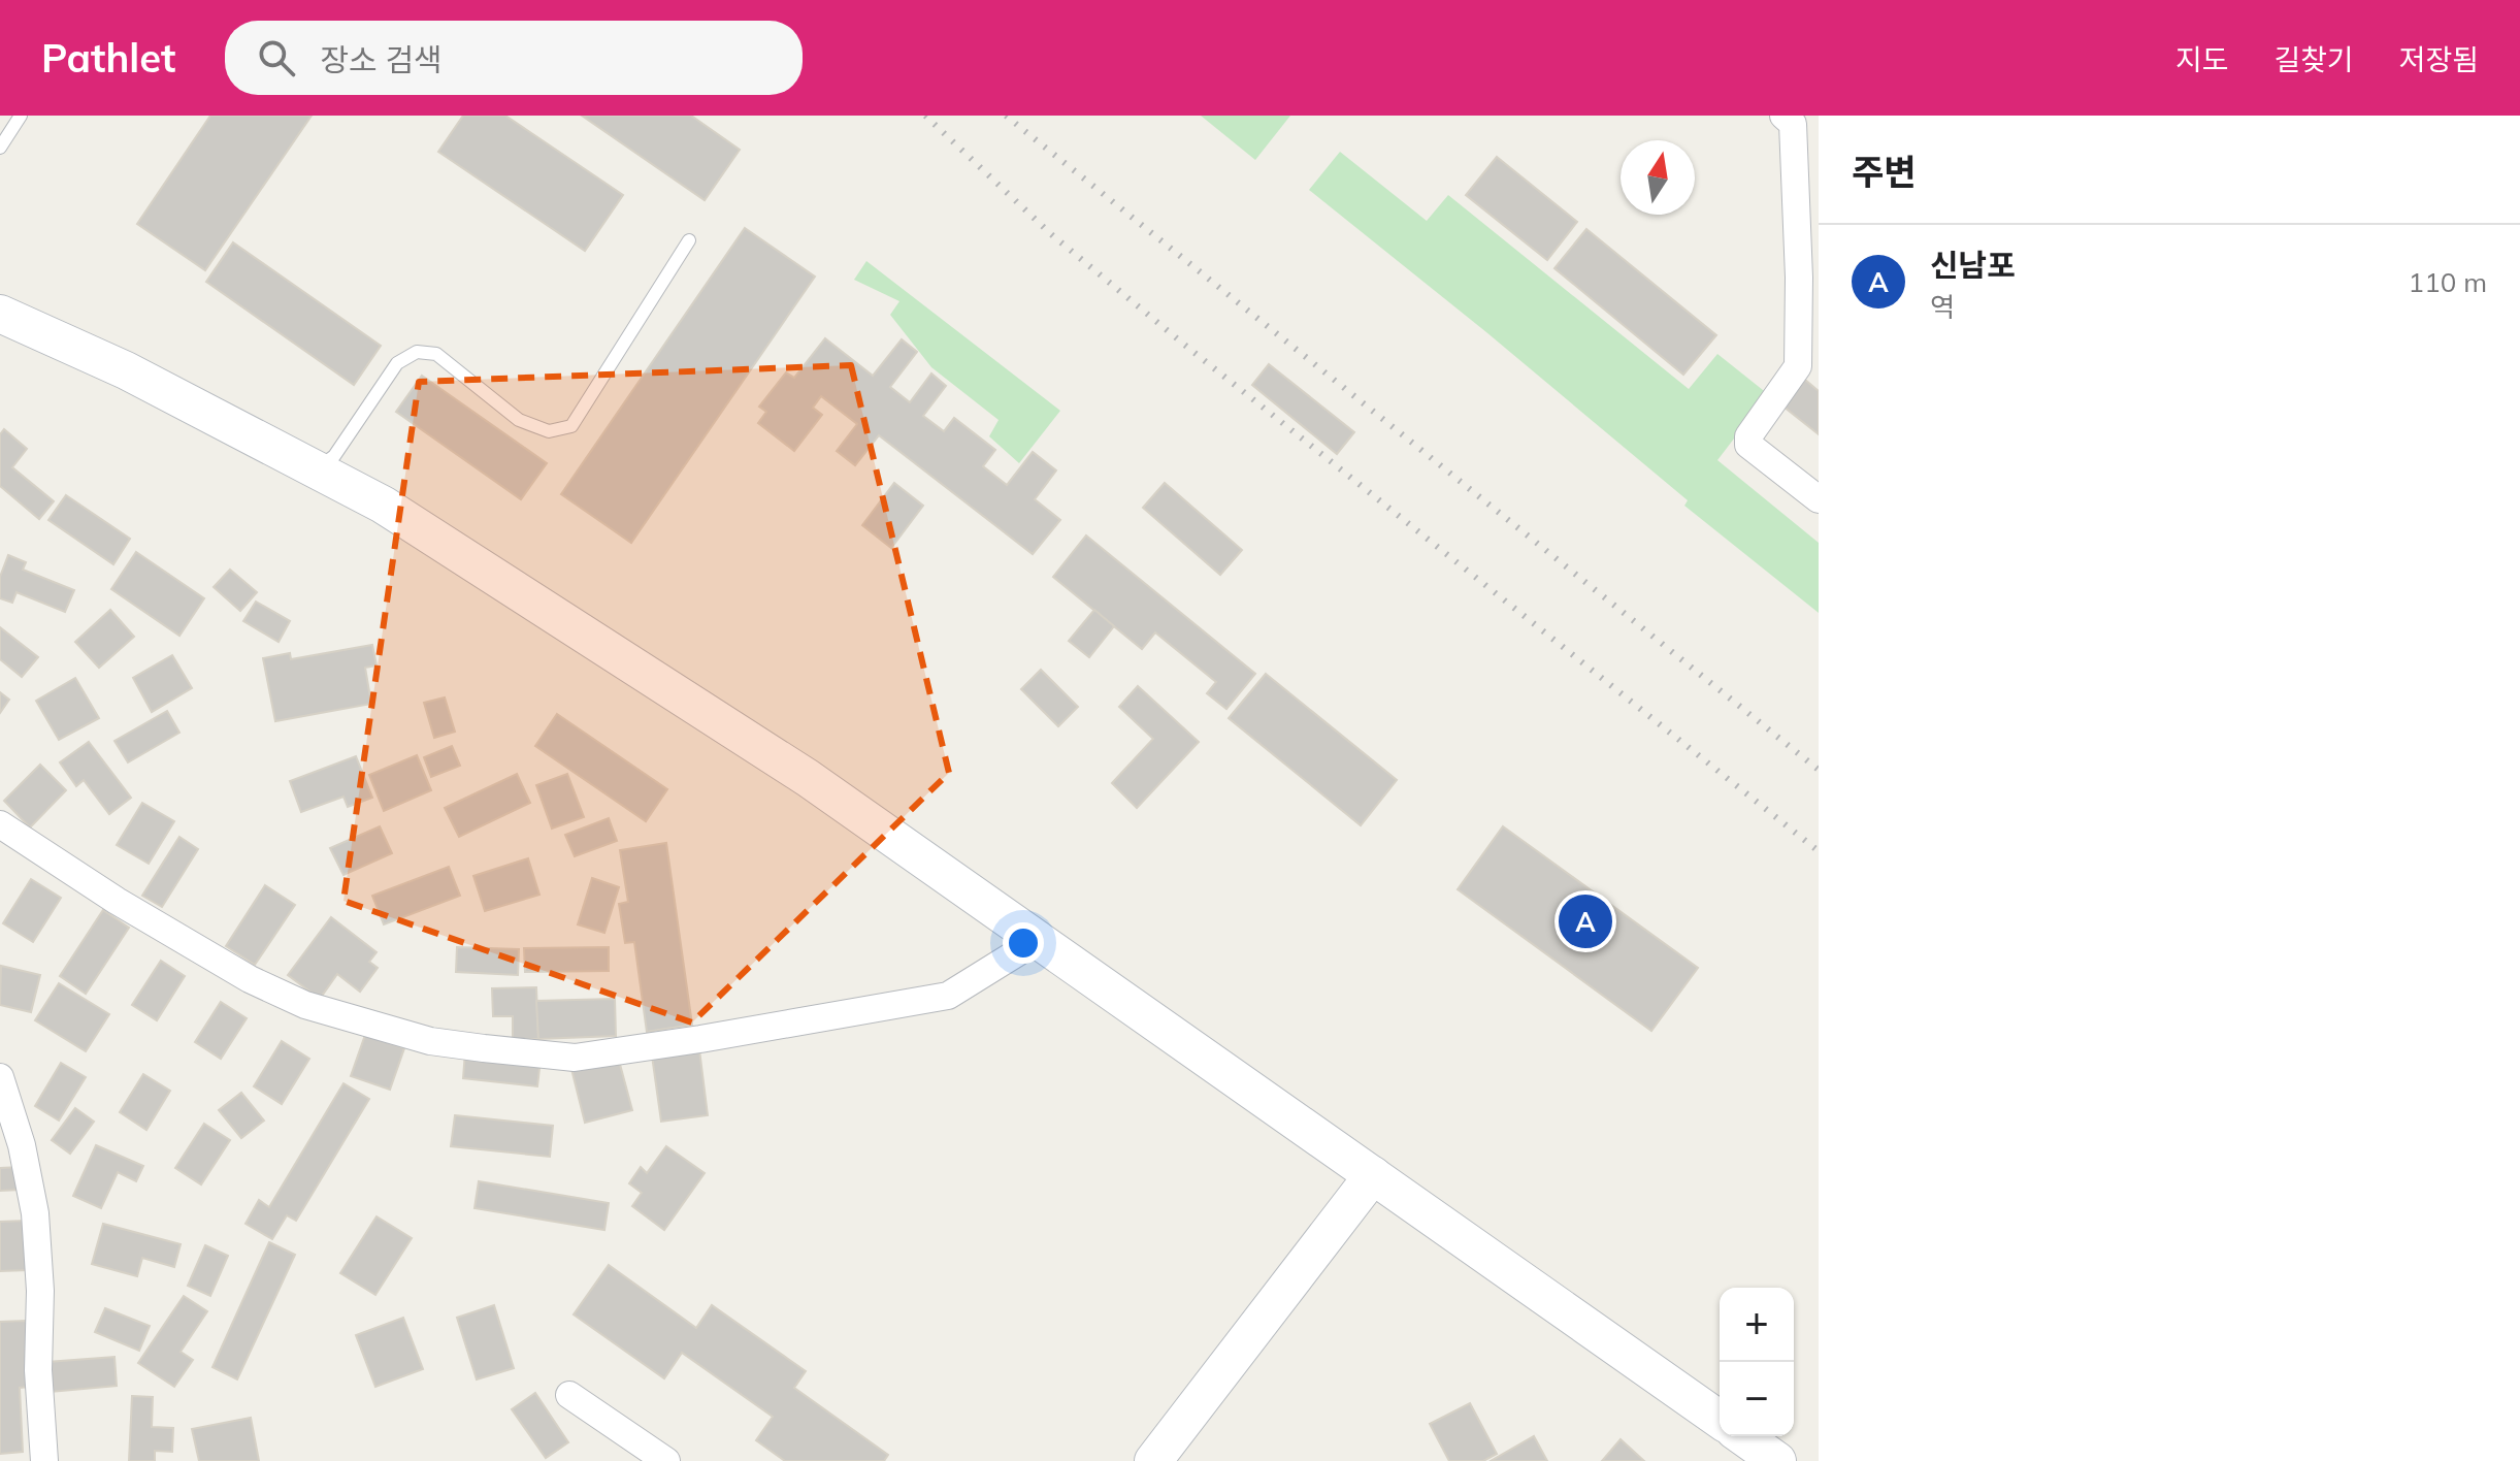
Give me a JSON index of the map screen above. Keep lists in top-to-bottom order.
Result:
{
  "north": "top",
  "page": {
    "header": "Pathlet",
    "search": "장소 검색",
    "nav": ["지도", "길찾기", "저장됨"],
    "heading": "주변",
    "list": [
      {
        "mark": "A",
        "name": "신남포",
        "note": "역",
        "value": "110 m"
      }
    ],
    "pins": "A",
    "map_buttons": ["+", "−"]
  }
}
